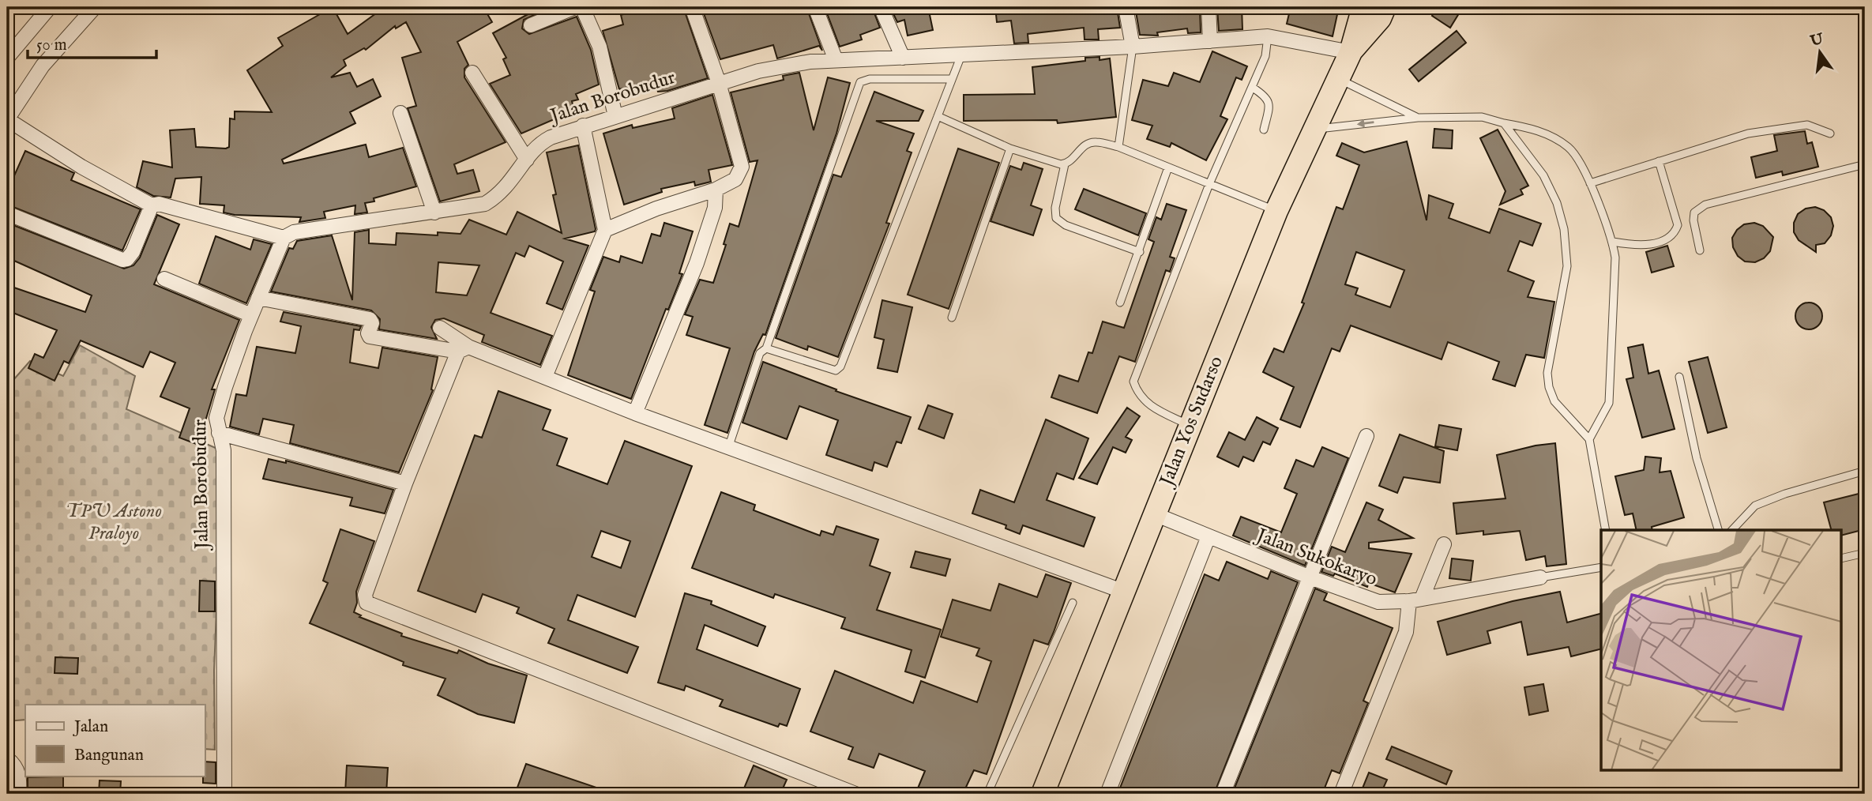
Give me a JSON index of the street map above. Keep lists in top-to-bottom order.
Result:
{
  "streets": {
    "highway": ["Jalan Yos Sudarso"],
    "street": ["Jalan Borobudur", "Jalan Sukokaryo"]
  },
  "crossings": [
    ["Jalan Borobudur", "Jalan Yos Sudarso"],
    ["Jalan Yos Sudarso", "Jalan Sukokaryo"]
  ],
  "parks": ["TPU Astono Praloyo"],
  "legend": ["Jalan", "Bangunan"],
  "scale_bar": "50 m",
  "north": "top"
}
